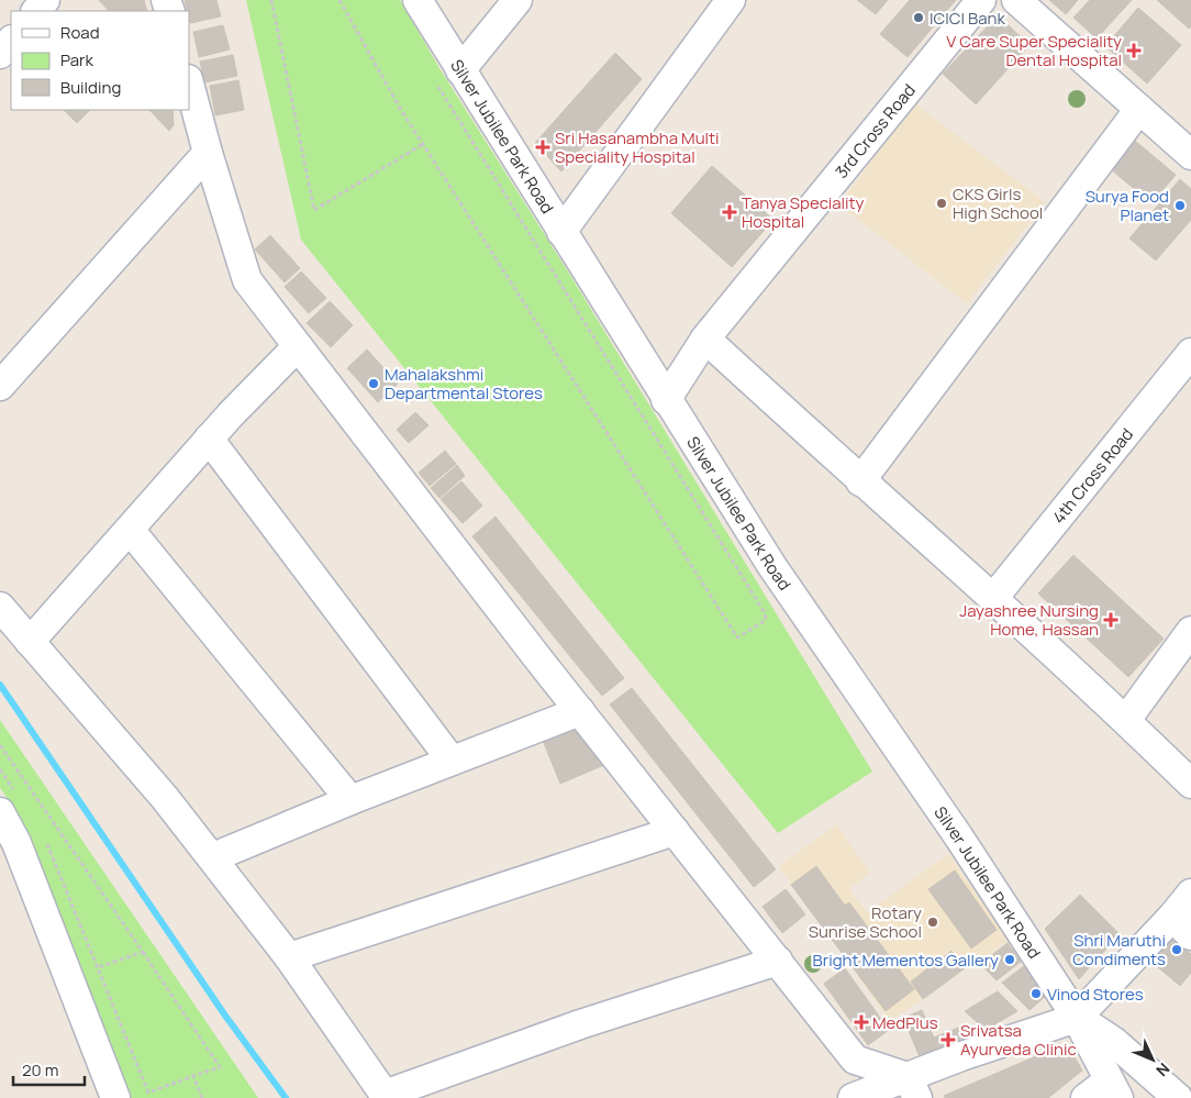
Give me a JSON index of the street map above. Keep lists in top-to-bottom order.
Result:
{
  "streets": {
    "street": ["3rd Cross Road", "Silver Jubilee Park Road", "4th Cross Road"]
  },
  "crossings": [
    ["3rd Cross Road", "Silver Jubilee Park Road"]
  ],
  "places": {
    "other": [
      "ICICI Bank",
      "CKS Girls High School",
      "Surya Food Planet",
      "Mahalakshmi Departmental Stores",
      "Rotary Sunrise School",
      "Shri Maruthi Condiments",
      "Bright Mementos Gallery",
      "Vinod Stores"
    ],
    "health": [
      "V Care Super Speciality Dental Hospital",
      "Sri Hasanambha Multi Speciality Hospital",
      "Tanya Speciality Hospital",
      "Jayashree Nursing Home, Hassan",
      "MedPlus",
      "Srivatsa Ayurveda Clinic"
    ]
  },
  "legend": ["Road", "Park", "Building"],
  "scale_bar": "20 m",
  "north": "bottom right"
}
